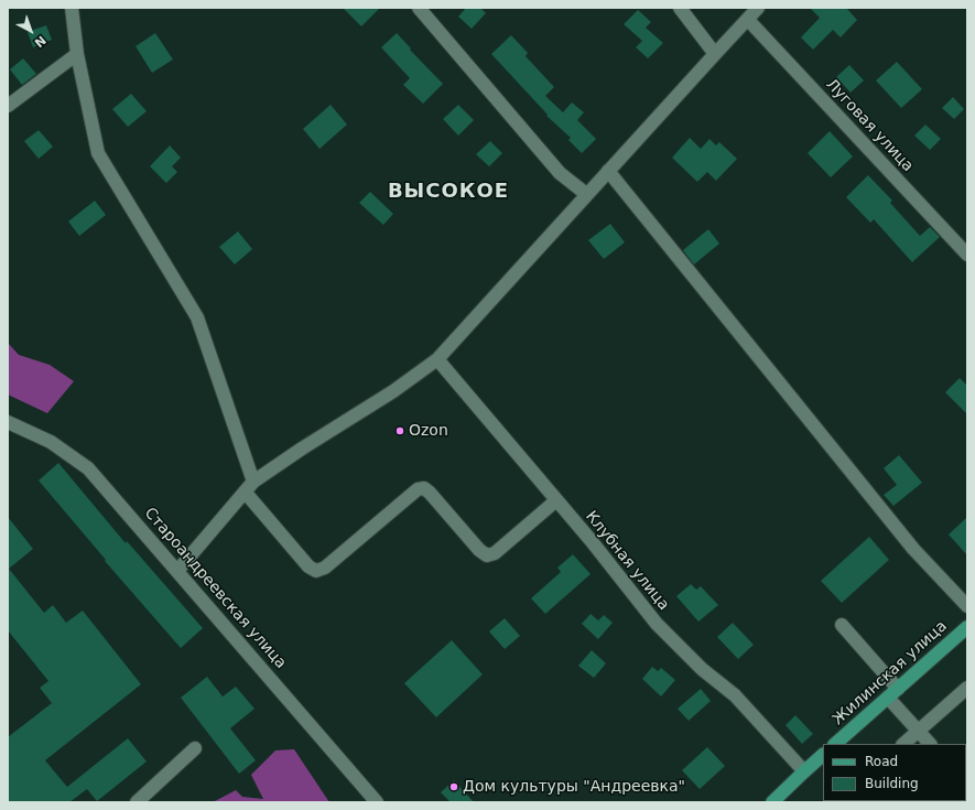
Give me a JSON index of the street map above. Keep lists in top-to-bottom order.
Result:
{
  "streets": {
    "main road": ["Жилинская улица"],
    "street": ["Луговая улица", "Клубная улица", "Староандреевская улица"]
  },
  "districts": ["ВЫСОКОЕ"],
  "places": ["Ozon", "Дом культуры \"Андреевка\""],
  "legend": ["Road", "Building"],
  "north": "bottom right"
}
